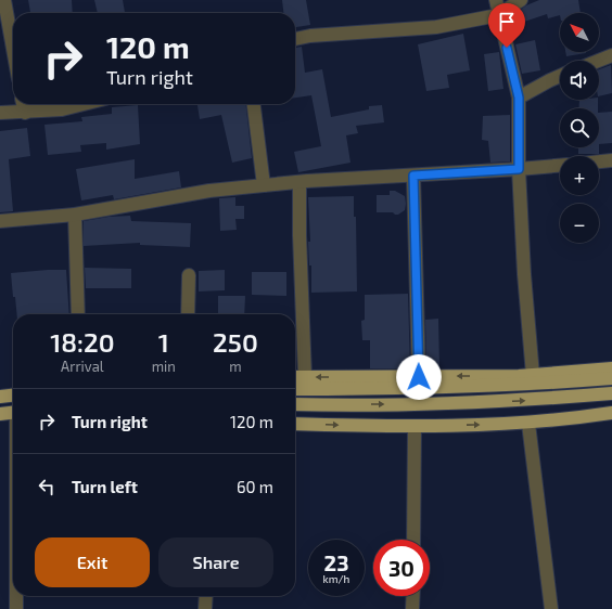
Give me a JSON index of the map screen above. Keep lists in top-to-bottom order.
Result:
{
  "north": "top left",
  "page": {
    "map_buttons": ["+", "−"],
    "turn": ["120 m", "Turn right"],
    "eta": [
      "18:20",
      "Arrival",
      "1",
      "min",
      "250",
      "m"
    ],
    "list": [
      {
        "name": "Turn right",
        "value": "120 m"
      },
      {
        "name": "Turn left",
        "value": "60 m"
      }
    ],
    "buttons": ["Exit", "Share"],
    "speed": "23 km/h",
    "limit": "30"
  }
}
